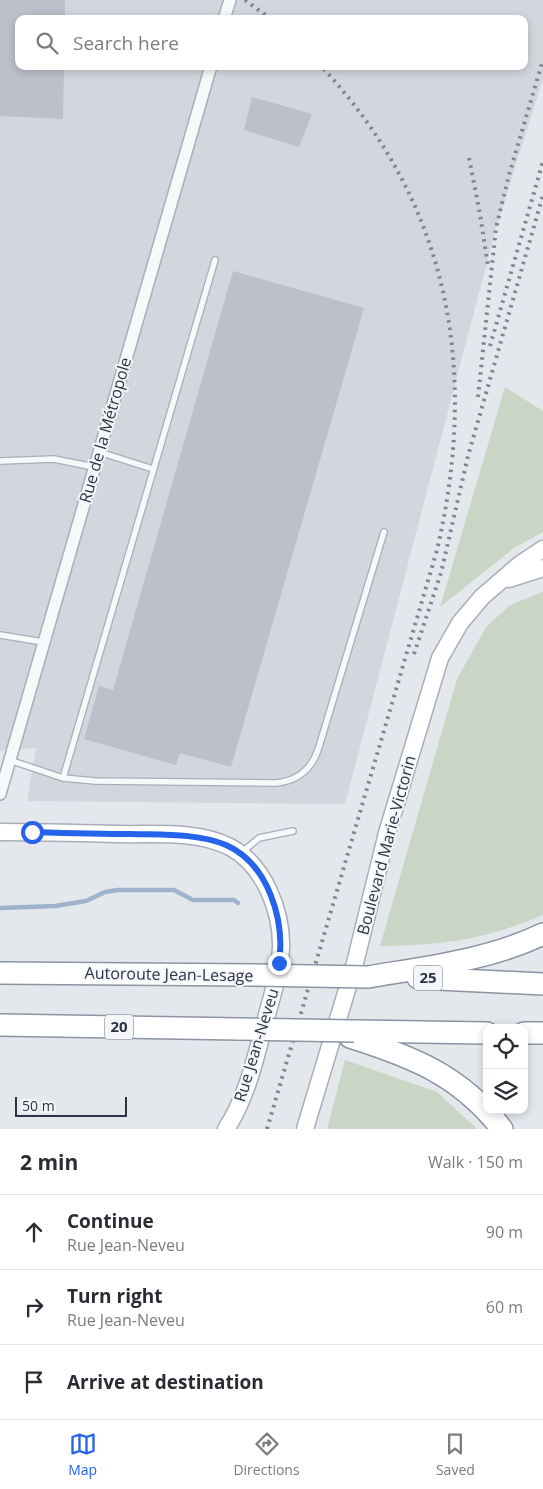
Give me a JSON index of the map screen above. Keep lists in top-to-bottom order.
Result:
{
  "streets": {
    "highway": ["Autoroute Jean-Lesage", "25", "20"],
    "street": ["Rue de la Métropole", "Boulevard Marie-Victorin", "Rue Jean-Neveu"]
  },
  "crossings": [
    ["Autoroute Jean-Lesage", "25"]
  ],
  "scale_bar": "50 m",
  "page": {
    "search": "Search here",
    "scale": "50 m",
    "heading": ["2 min", "Walk · 150 m"],
    "list": [
      ["Continue", "Rue Jean-Neveu", "90 m"],
      ["Turn right", "Rue Jean-Neveu", "60 m"],
      "Arrive at destination"
    ],
    "nav": ["Map", "Directions", "Saved"]
  }
}
